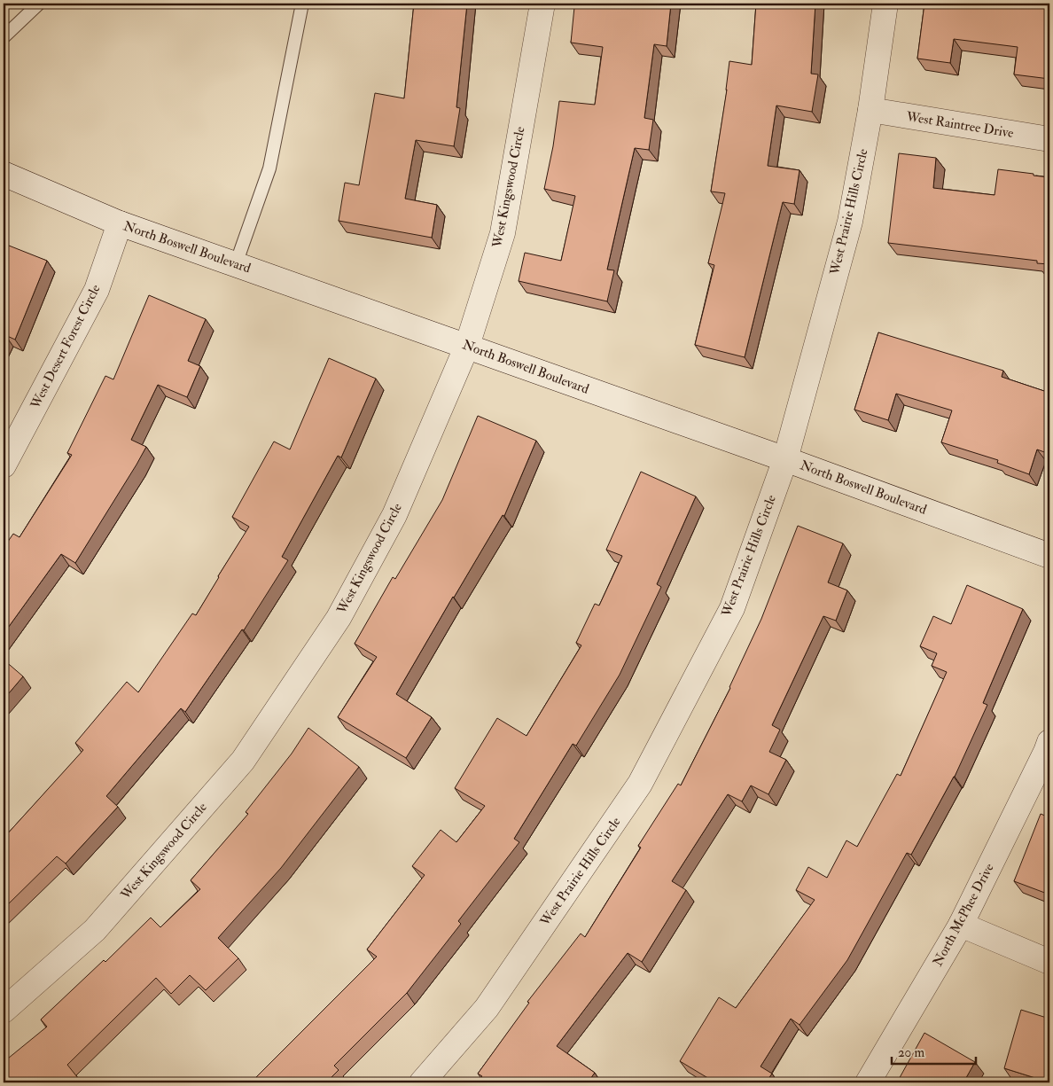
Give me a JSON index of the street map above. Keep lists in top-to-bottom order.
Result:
{
  "streets": {
    "street": [
      "West Raintree Drive",
      "West Kingswood Circle",
      "West Prairie Hills Circle",
      "North Boswell Boulevard",
      "West Desert Forest Circle",
      "North McPhee Drive"
    ]
  },
  "crossings": [
    ["West Raintree Drive", "West Prairie Hills Circle"],
    ["West Kingswood Circle", "North Boswell Boulevard"],
    ["West Prairie Hills Circle", "North Boswell Boulevard"],
    ["North Boswell Boulevard", "West Desert Forest Circle"]
  ],
  "scale_bar": "20 m"
}
